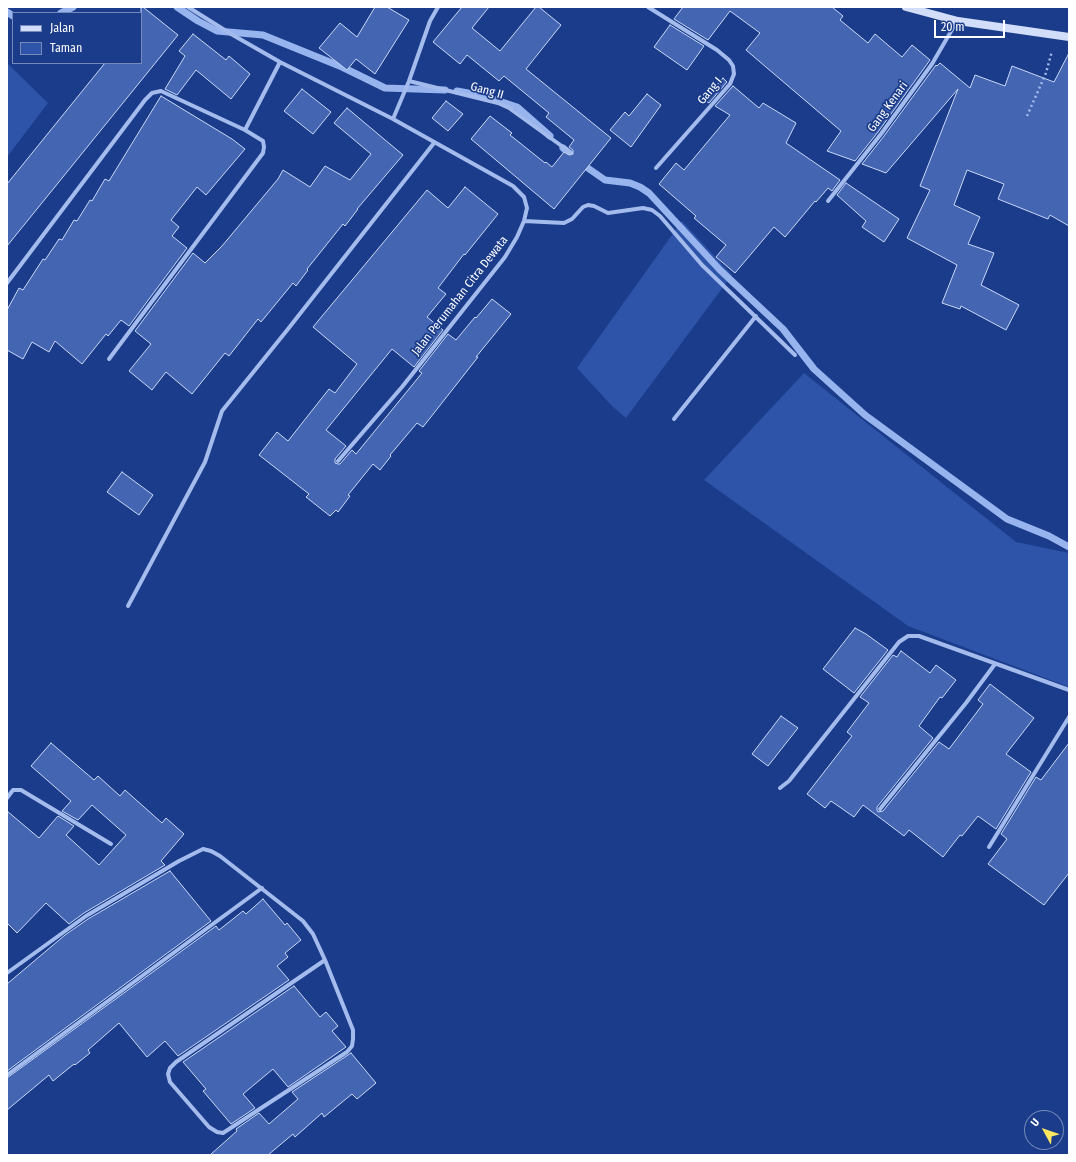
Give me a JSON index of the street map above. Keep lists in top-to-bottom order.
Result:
{
  "streets": {
    "street": [
      "Gang II",
      "Gang I",
      "Gang Kenari",
      "Jalan Perumahan Citra Dewata"
    ]
  },
  "legend": ["Jalan", "Taman"],
  "scale_bar": "20 m",
  "north": "top left"
}
